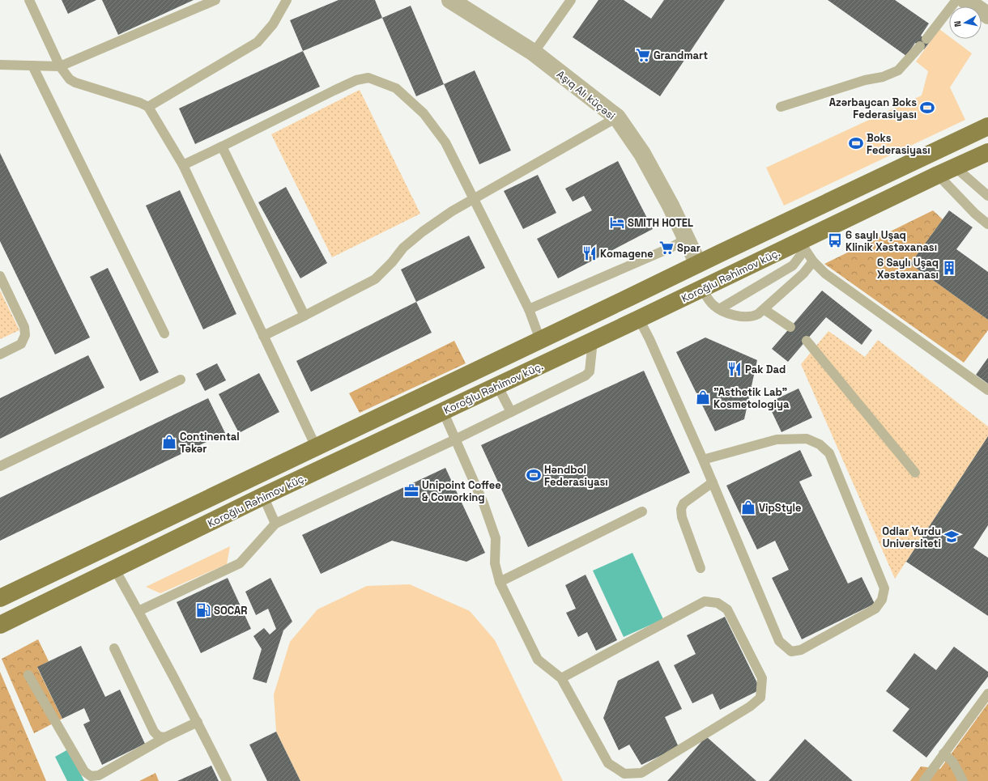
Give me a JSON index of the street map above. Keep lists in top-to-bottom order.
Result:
{
  "streets": {
    "main road": ["Koroğlu Rəhimov küç."],
    "street": ["Aşıq Alı küçəsi"]
  },
  "places": {
    "supermarket": ["Grandmart", "Spar"],
    "sports": ["Azərbaycan Boks Federasiyası", "Boks Federasiyası", "Həndbol Federasiyası"],
    "hotel": ["SMITH HOTEL"],
    "bus stop": ["6 saylı Uşaq Klinik Xəstəxanası"],
    "restaurant": ["Komagene", "Pak Dad"],
    "building": ["6 Saylı Uşaq Xəstəxanası"],
    "shop": ["\"Asthetik Lab\" Kosmetologiya", "Continental Təkər", "VipStyle"],
    "office": ["Unipoint Coffee & Coworking"],
    "school or university": ["Odlar Yurdu Universiteti"],
    "fuel station": ["SOCAR"]
  },
  "north": "left"
}
